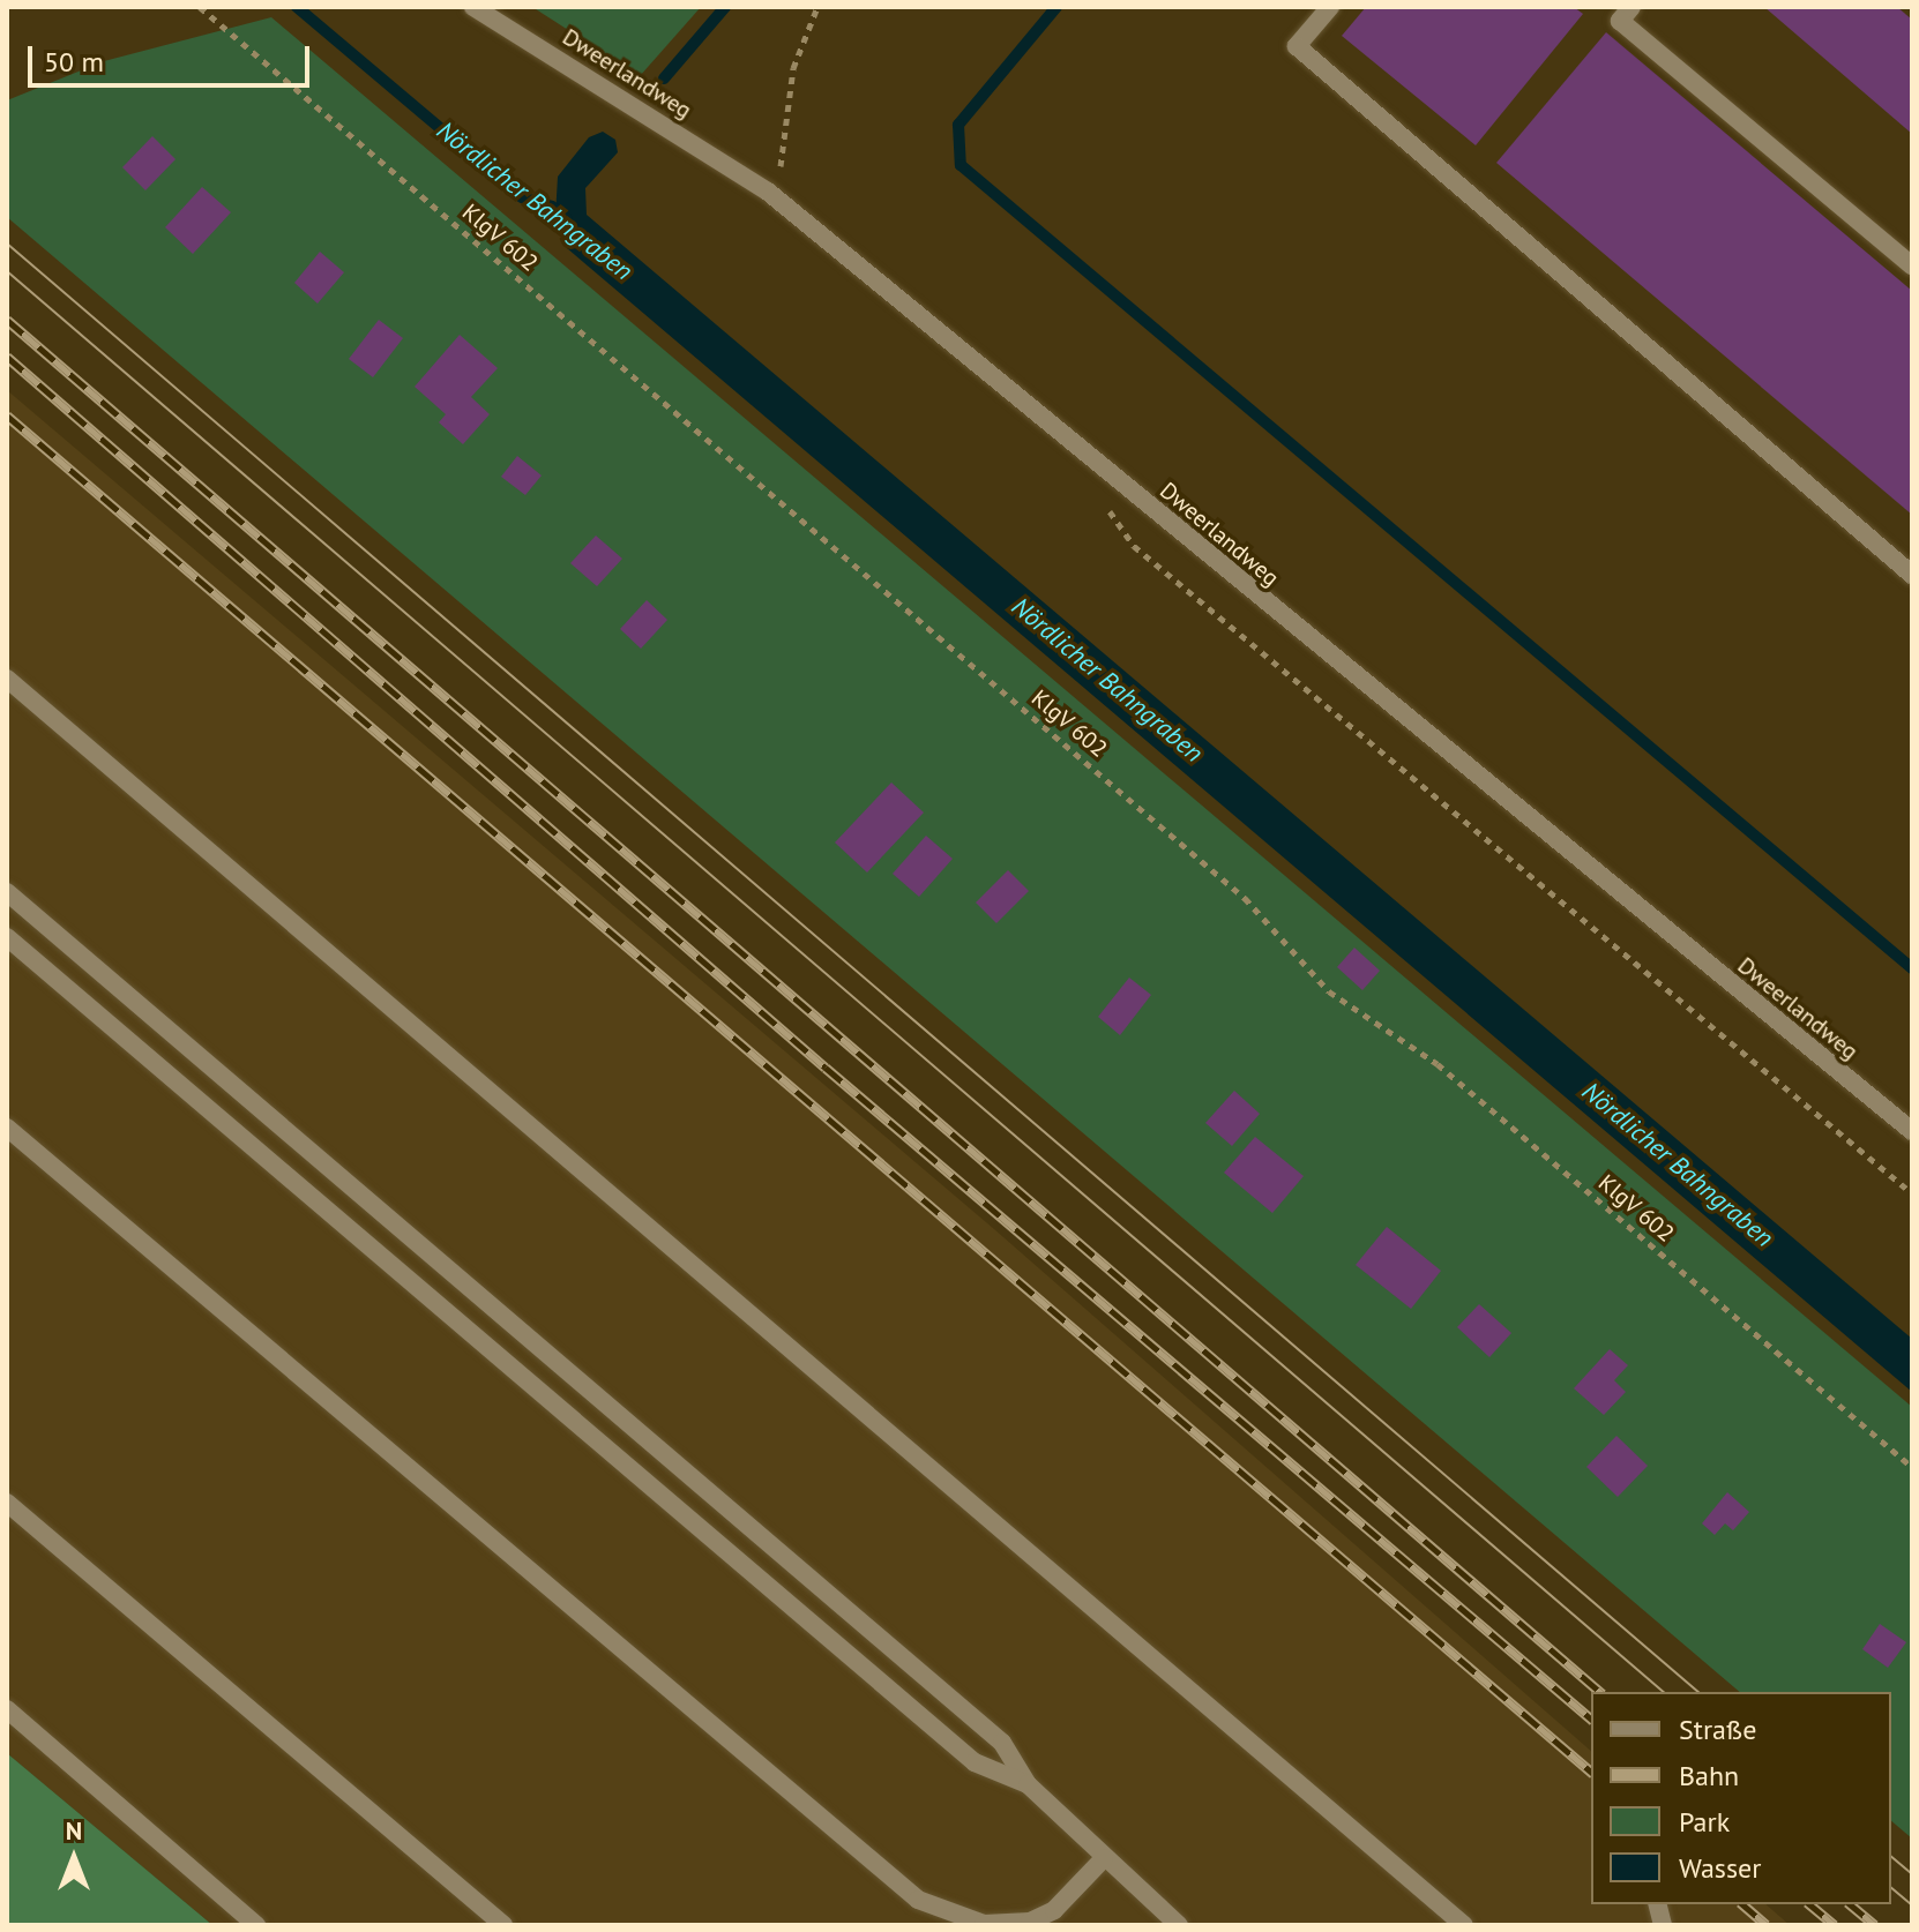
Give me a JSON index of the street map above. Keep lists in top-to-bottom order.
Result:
{
  "streets": {
    "street": ["Dweerlandweg"],
    "path": ["KlgV 602"]
  },
  "water": ["Nördlicher Bahngraben"],
  "legend": [
    "Straße",
    "Bahn",
    "Park",
    "Wasser"
  ],
  "scale_bar": "50 m",
  "north": "top"
}
